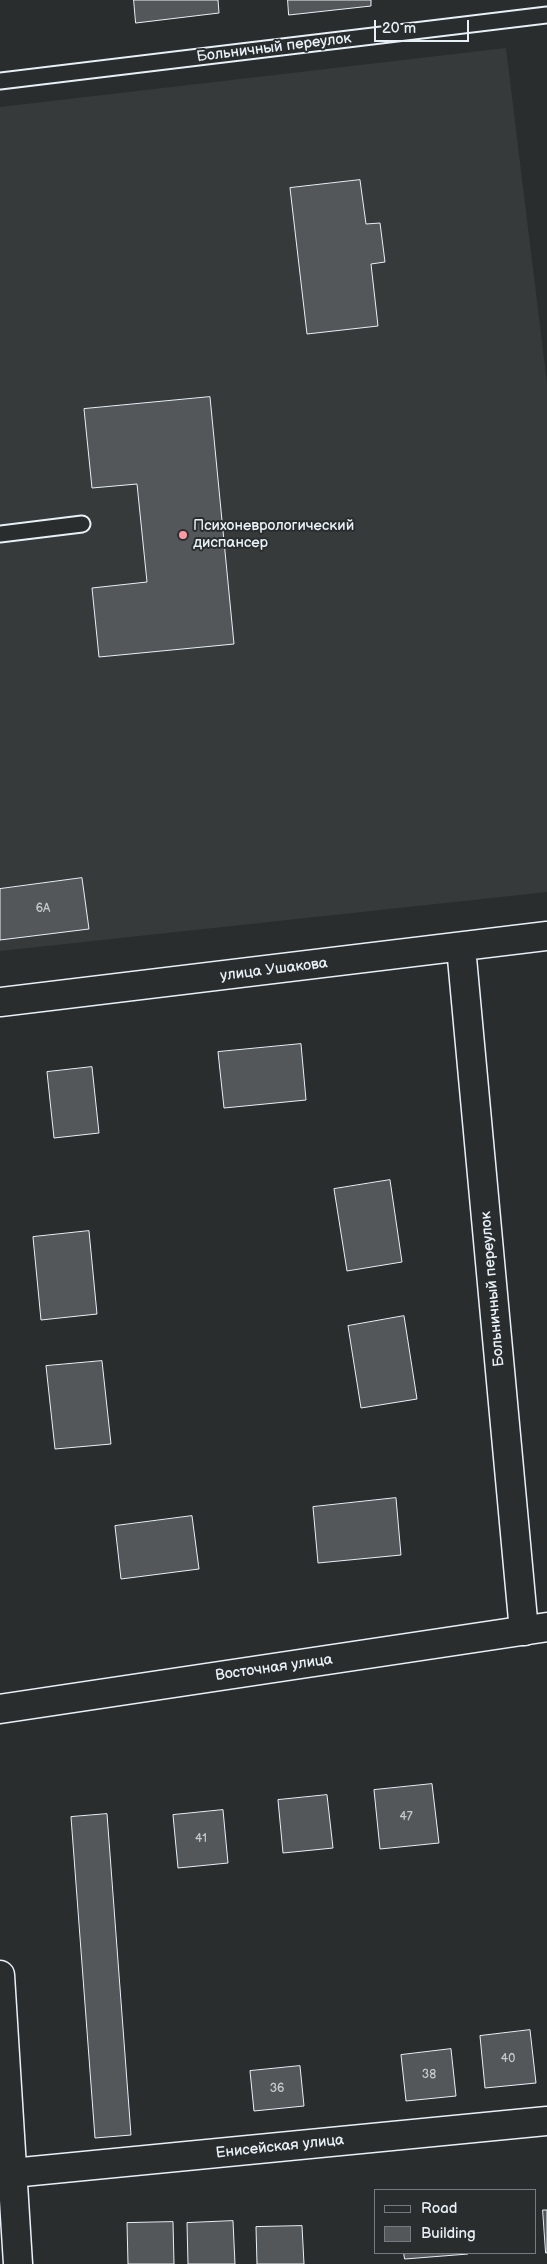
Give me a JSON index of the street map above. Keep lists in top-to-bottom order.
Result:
{
  "streets": {
    "street": [
      "Больничный переулок",
      "улица Ушакова",
      "Восточная улица",
      "Енисейская улица"
    ]
  },
  "crossings": [
    ["Больничный переулок", "улица Ушакова"],
    ["Больничный переулок", "Восточная улица"]
  ],
  "places": ["Психоневрологический диспансер"],
  "house_numbers": [
    "6А",
    "47",
    "41",
    "40",
    "38",
    "36"
  ],
  "legend": ["Road", "Building"],
  "scale_bar": "20 m"
}
